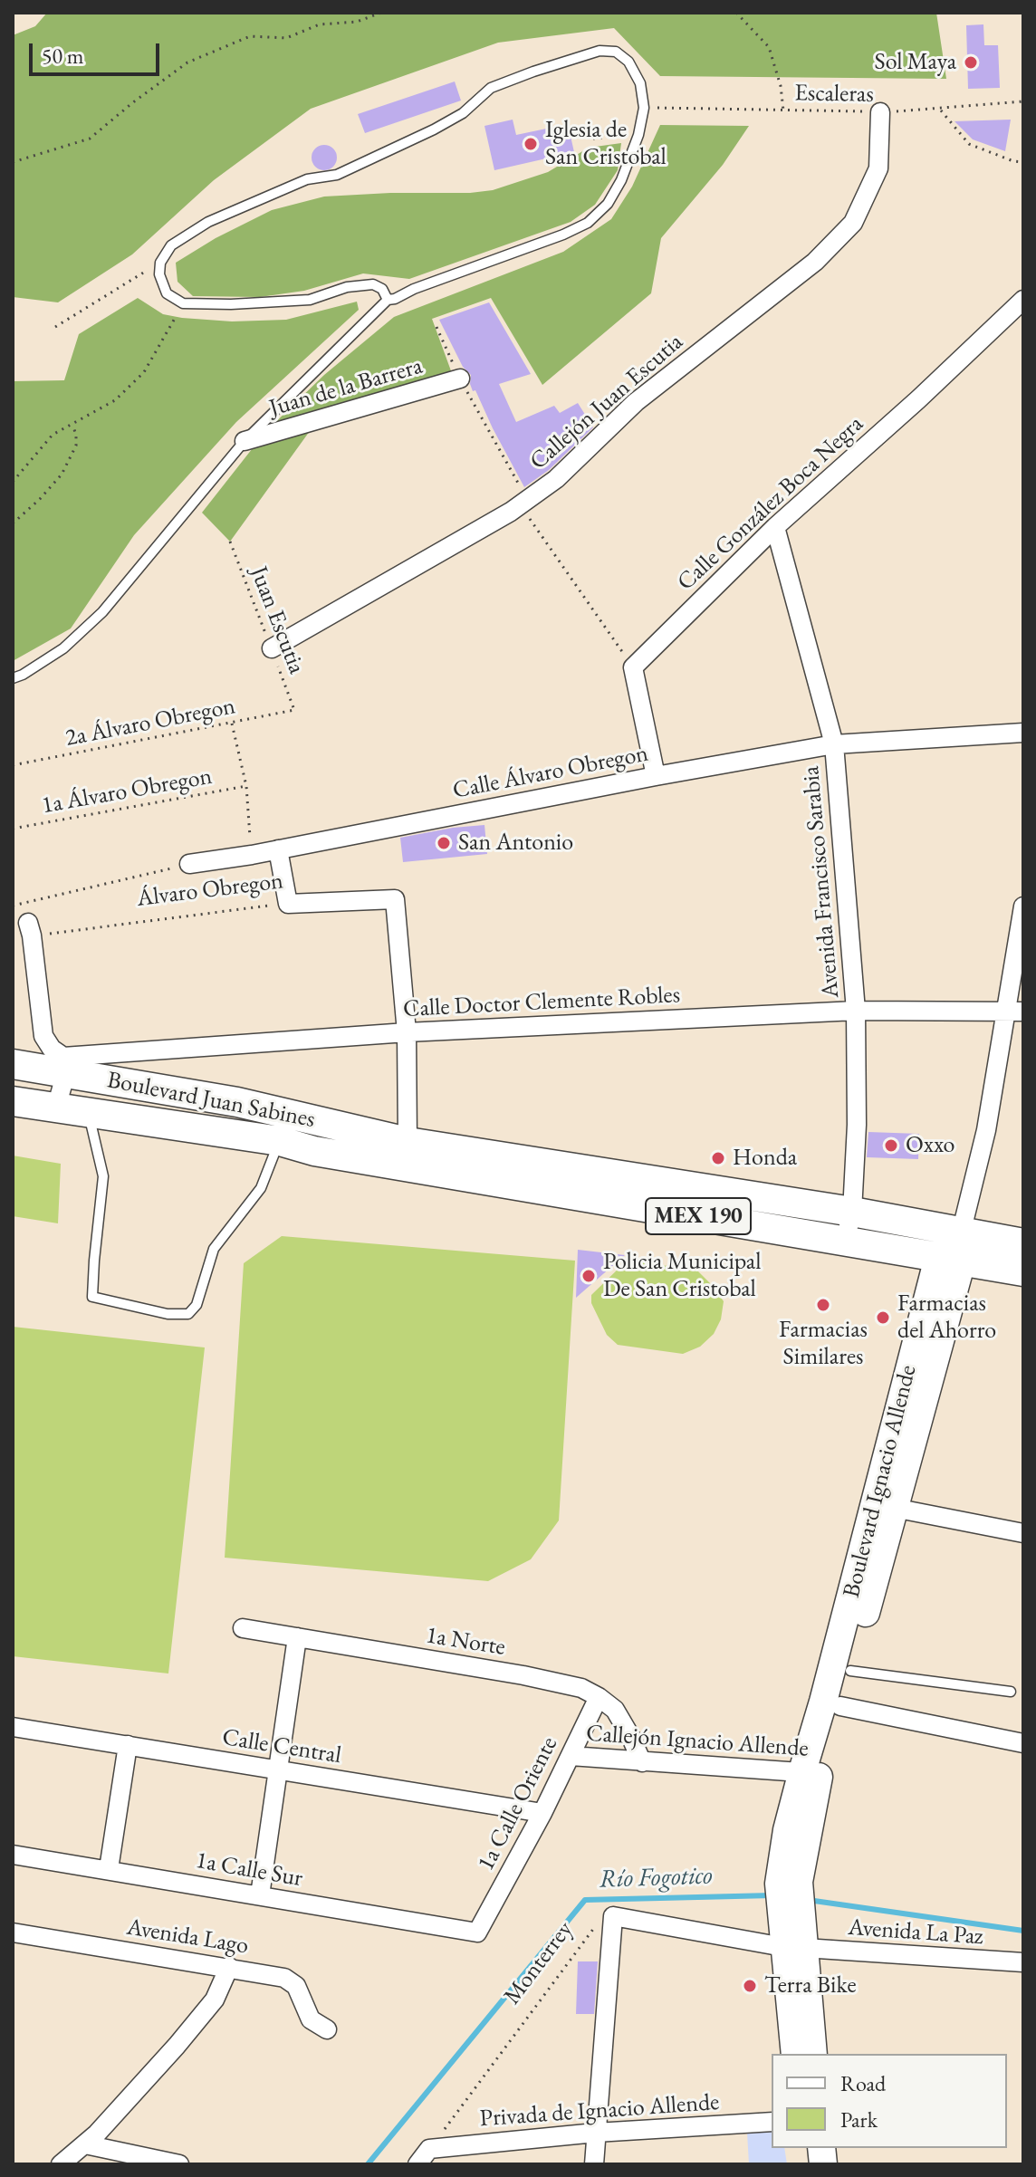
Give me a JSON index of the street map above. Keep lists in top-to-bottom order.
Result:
{
  "streets": {
    "main road": ["Boulevard Juan Sabines", "MEX 190", "Boulevard Ignacio Allende"],
    "street": [
      "Juan de la Barrera",
      "Callejón Juan Escutia",
      "Calle González Boca Negra",
      "Calle Álvaro Obregon",
      "Avenida Francisco Sarabia",
      "Álvaro Obregon",
      "Calle Doctor Clemente Robles",
      "1a Norte",
      "Callejón Ignacio Allende",
      "Calle Central",
      "1a Calle Oriente",
      "1a Calle Sur",
      "Avenida La Paz",
      "Avenida Lago",
      "Privada de Ignacio Allende"
    ],
    "path": [
      "Escaleras",
      "Juan Escutia",
      "2a Álvaro Obregon",
      "1a Álvaro Obregon",
      "Monterrey"
    ]
  },
  "crossings": [
    ["Escaleras", "Callejón Juan Escutia"],
    ["Juan de la Barrera", "Callejón Juan Escutia"],
    ["Juan de la Barrera", "Calle González Boca Negra"],
    ["Callejón Juan Escutia", "Juan Escutia"],
    ["Calle González Boca Negra", "Avenida Francisco Sarabia"],
    ["Juan Escutia", "2a Álvaro Obregon"],
    ["2a Álvaro Obregon", "Álvaro Obregon"],
    ["Calle Álvaro Obregon", "Avenida Francisco Sarabia"],
    ["Calle Álvaro Obregon", "Álvaro Obregon"],
    ["1a Álvaro Obregon", "Álvaro Obregon"],
    ["Avenida Francisco Sarabia", "Calle Doctor Clemente Robles"],
    ["Avenida Francisco Sarabia", "Boulevard Juan Sabines"],
    ["Avenida Francisco Sarabia", "MEX 190"],
    ["Álvaro Obregon", "Calle Doctor Clemente Robles"],
    ["Calle Doctor Clemente Robles", "Boulevard Juan Sabines"],
    ["Boulevard Juan Sabines", "MEX 190"],
    ["MEX 190", "Boulevard Ignacio Allende"],
    ["Boulevard Ignacio Allende", "Callejón Ignacio Allende"],
    ["Boulevard Ignacio Allende", "Avenida La Paz"],
    ["1a Norte", "Callejón Ignacio Allende"],
    ["1a Norte", "1a Calle Oriente"],
    ["Callejón Ignacio Allende", "1a Calle Oriente"],
    ["Calle Central", "1a Calle Oriente"],
    ["1a Calle Oriente", "1a Calle Sur"],
    ["Monterrey", "Privada de Ignacio Allende"]
  ],
  "water": ["Río Fogotico"],
  "places": [
    "Sol Maya",
    "Iglesia de San Cristobal",
    "San Antonio",
    "Oxxo",
    "Honda",
    "Policia Municipal De San Cristobal",
    "Farmacias Similares",
    "Farmacias del Ahorro",
    "Terra Bike"
  ],
  "legend": ["Road", "Park"],
  "scale_bar": "50 m"
}
